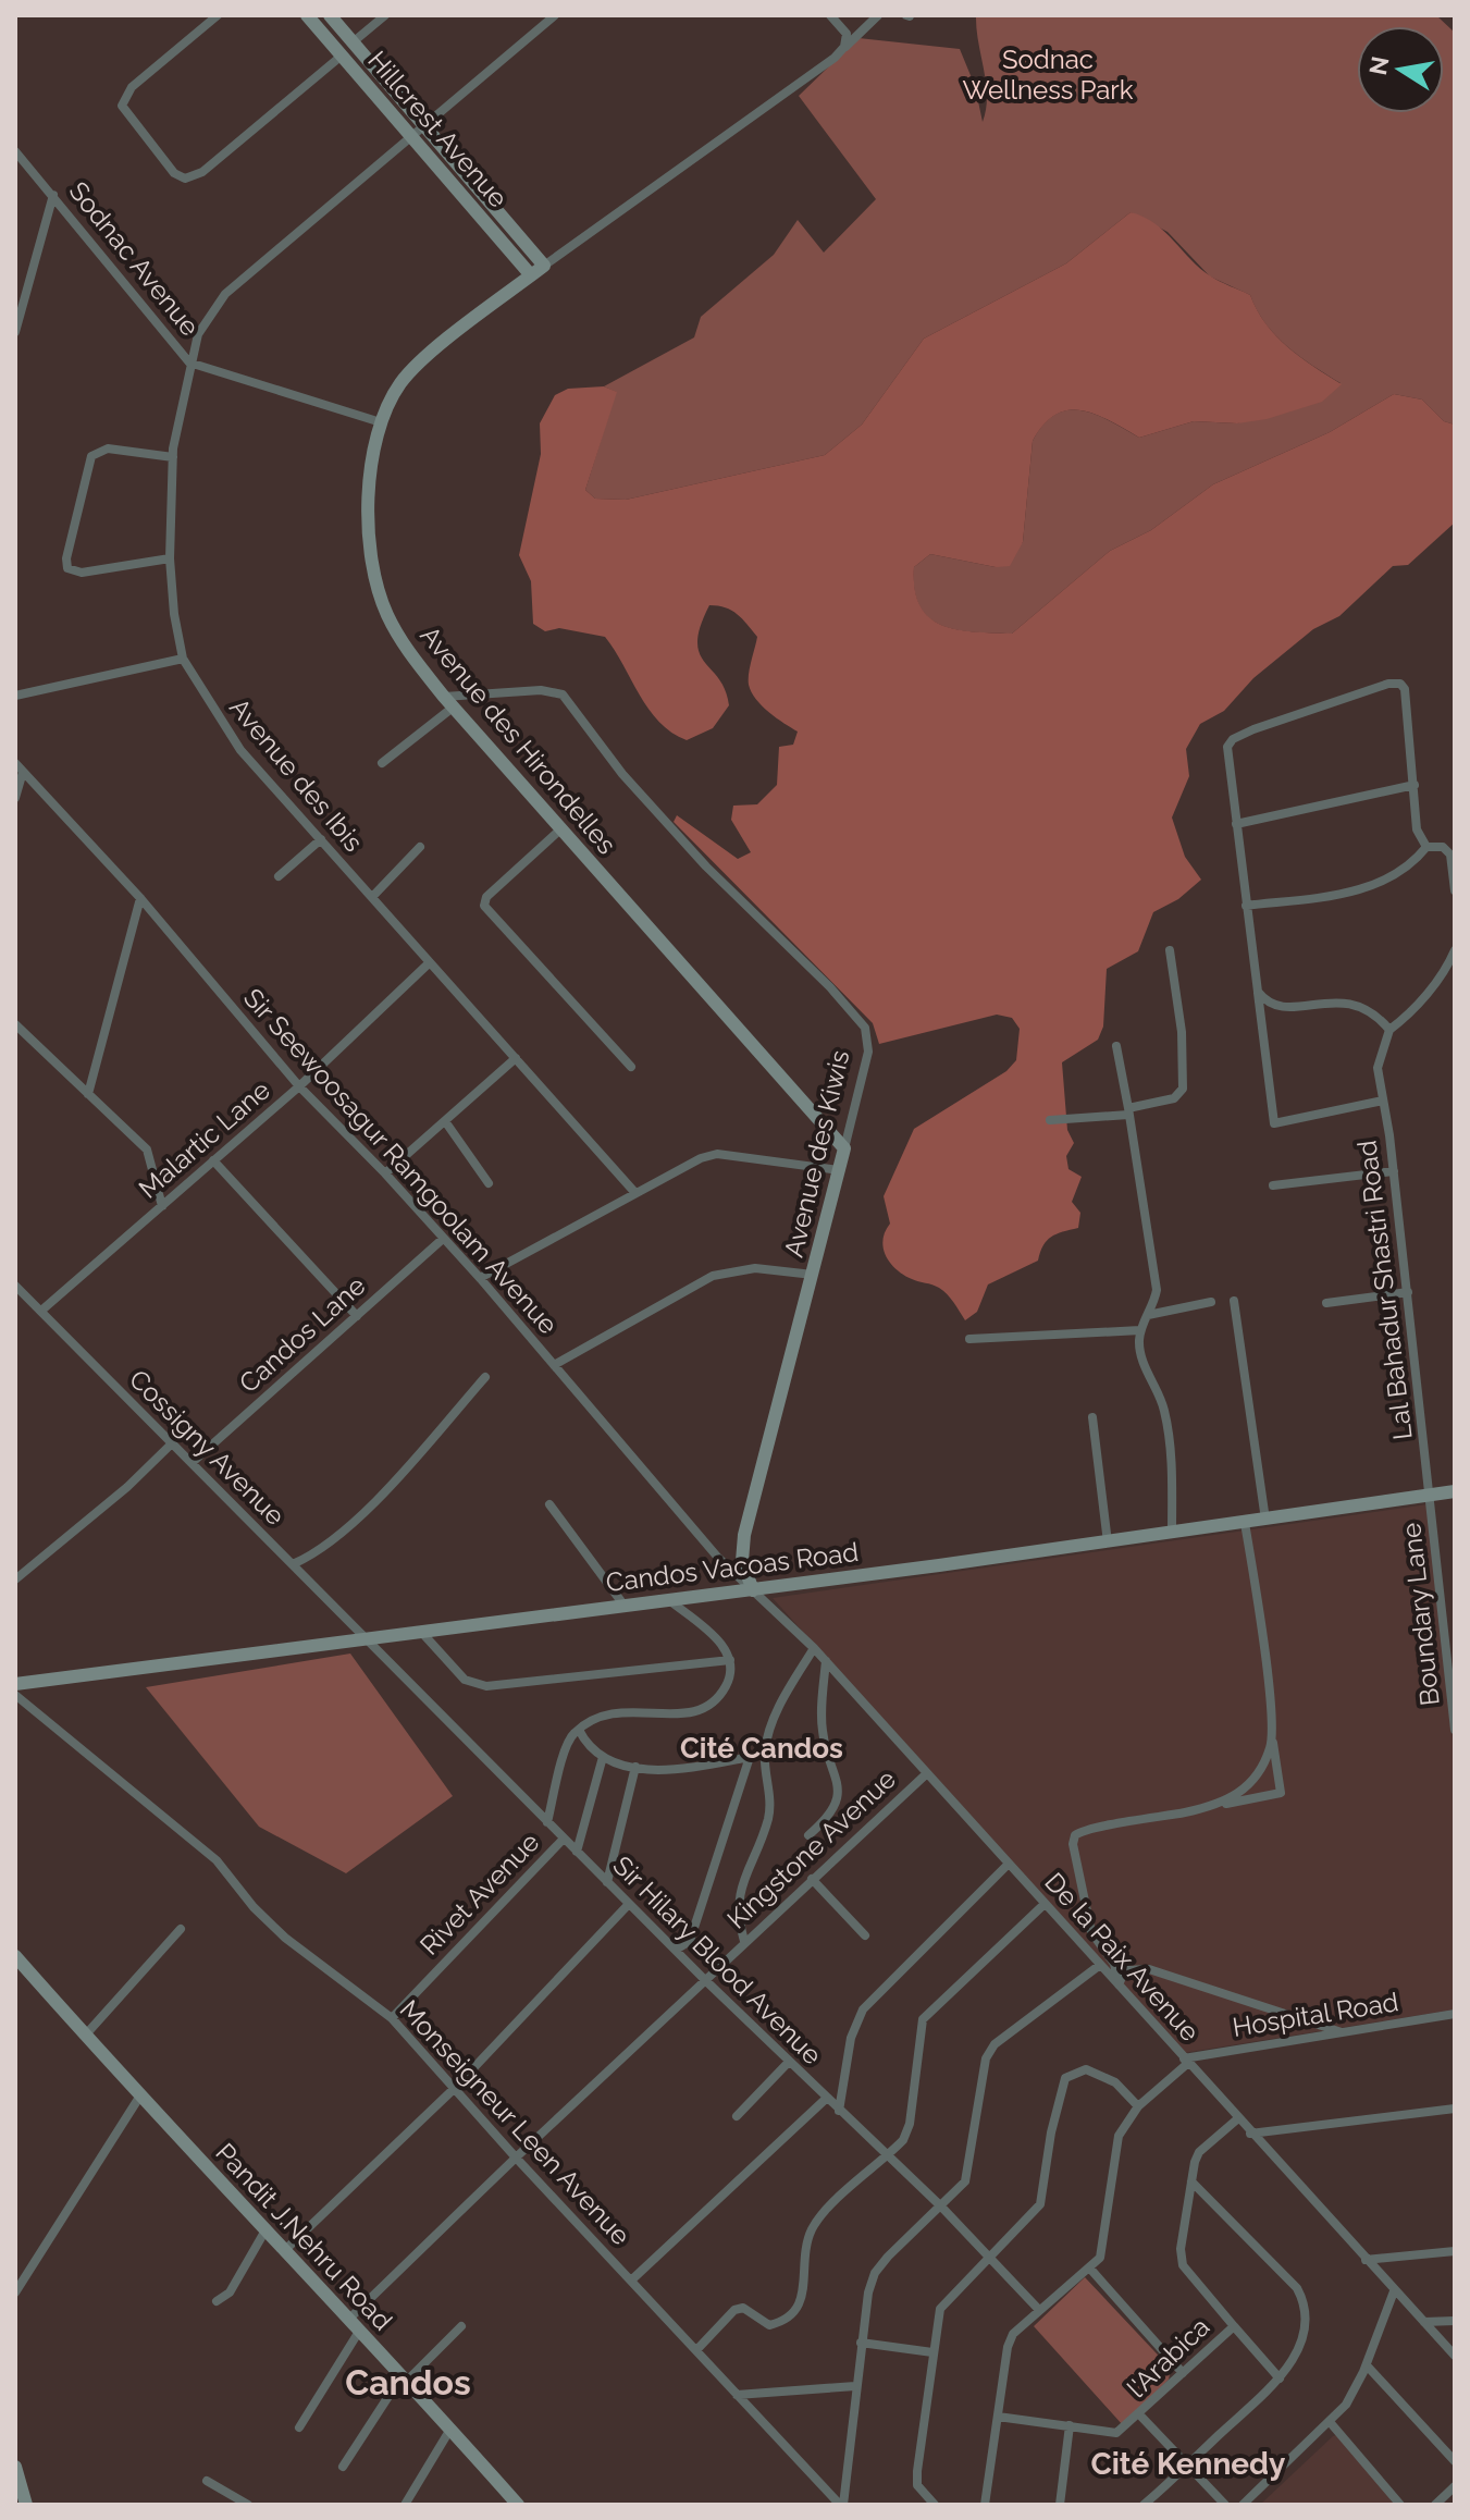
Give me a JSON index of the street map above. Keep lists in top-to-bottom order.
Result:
{
  "streets": {
    "main road": [
      "Hillcrest Avenue",
      "Avenue des Hirondelles",
      "Avenue des Kiwis",
      "Candos Vacoas Road",
      "Pandit J.Nehru Road"
    ],
    "street": [
      "Sodnac Avenue",
      "Avenue des Ibis",
      "Malartic Lane",
      "Sir Seewoosagur Ramgoolam Avenue",
      "Lal Bahadur Shastri Road",
      "Candos Lane",
      "Cossigny Avenue",
      "Boundary Lane",
      "Kingstone Avenue",
      "Rivet Avenue",
      "De la Paix Avenue",
      "Sir Hilary Blood Avenue",
      "Hospital Road",
      "Monseigneur Leen Avenue",
      "l'Arabica"
    ]
  },
  "crossings": [
    ["Hillcrest Avenue", "Avenue des Hirondelles"],
    ["Hillcrest Avenue", "Avenue des Ibis"],
    ["Sodnac Avenue", "Avenue des Hirondelles"],
    ["Sodnac Avenue", "Avenue des Ibis"],
    ["Avenue des Hirondelles", "Avenue des Kiwis"],
    ["Avenue des Ibis", "Malartic Lane"],
    ["Malartic Lane", "Sir Seewoosagur Ramgoolam Avenue"],
    ["Malartic Lane", "Cossigny Avenue"],
    ["Avenue des Kiwis", "Sir Seewoosagur Ramgoolam Avenue"],
    ["Avenue des Kiwis", "Candos Vacoas Road"],
    ["Avenue des Kiwis", "De la Paix Avenue"],
    ["Sir Seewoosagur Ramgoolam Avenue", "Candos Lane"],
    ["Sir Seewoosagur Ramgoolam Avenue", "Candos Vacoas Road"],
    ["Sir Seewoosagur Ramgoolam Avenue", "De la Paix Avenue"],
    ["Lal Bahadur Shastri Road", "Candos Vacoas Road"],
    ["Lal Bahadur Shastri Road", "Boundary Lane"],
    ["Candos Lane", "Cossigny Avenue"],
    ["Cossigny Avenue", "Candos Vacoas Road"],
    ["Cossigny Avenue", "Sir Hilary Blood Avenue"],
    ["Candos Vacoas Road", "Boundary Lane"],
    ["Candos Vacoas Road", "De la Paix Avenue"],
    ["Candos Vacoas Road", "Sir Hilary Blood Avenue"],
    ["Kingstone Avenue", "De la Paix Avenue"],
    ["Kingstone Avenue", "Sir Hilary Blood Avenue"],
    ["Kingstone Avenue", "Monseigneur Leen Avenue"],
    ["Kingstone Avenue", "Pandit J.Nehru Road"],
    ["Rivet Avenue", "Sir Hilary Blood Avenue"],
    ["Rivet Avenue", "Monseigneur Leen Avenue"],
    ["De la Paix Avenue", "Hospital Road"],
    ["De la Paix Avenue", "l'Arabica"]
  ],
  "districts": ["Cité Candos", "Candos", "Cité Kennedy"],
  "parks": ["Sodnac Wellness Park"],
  "north": "left"
}
